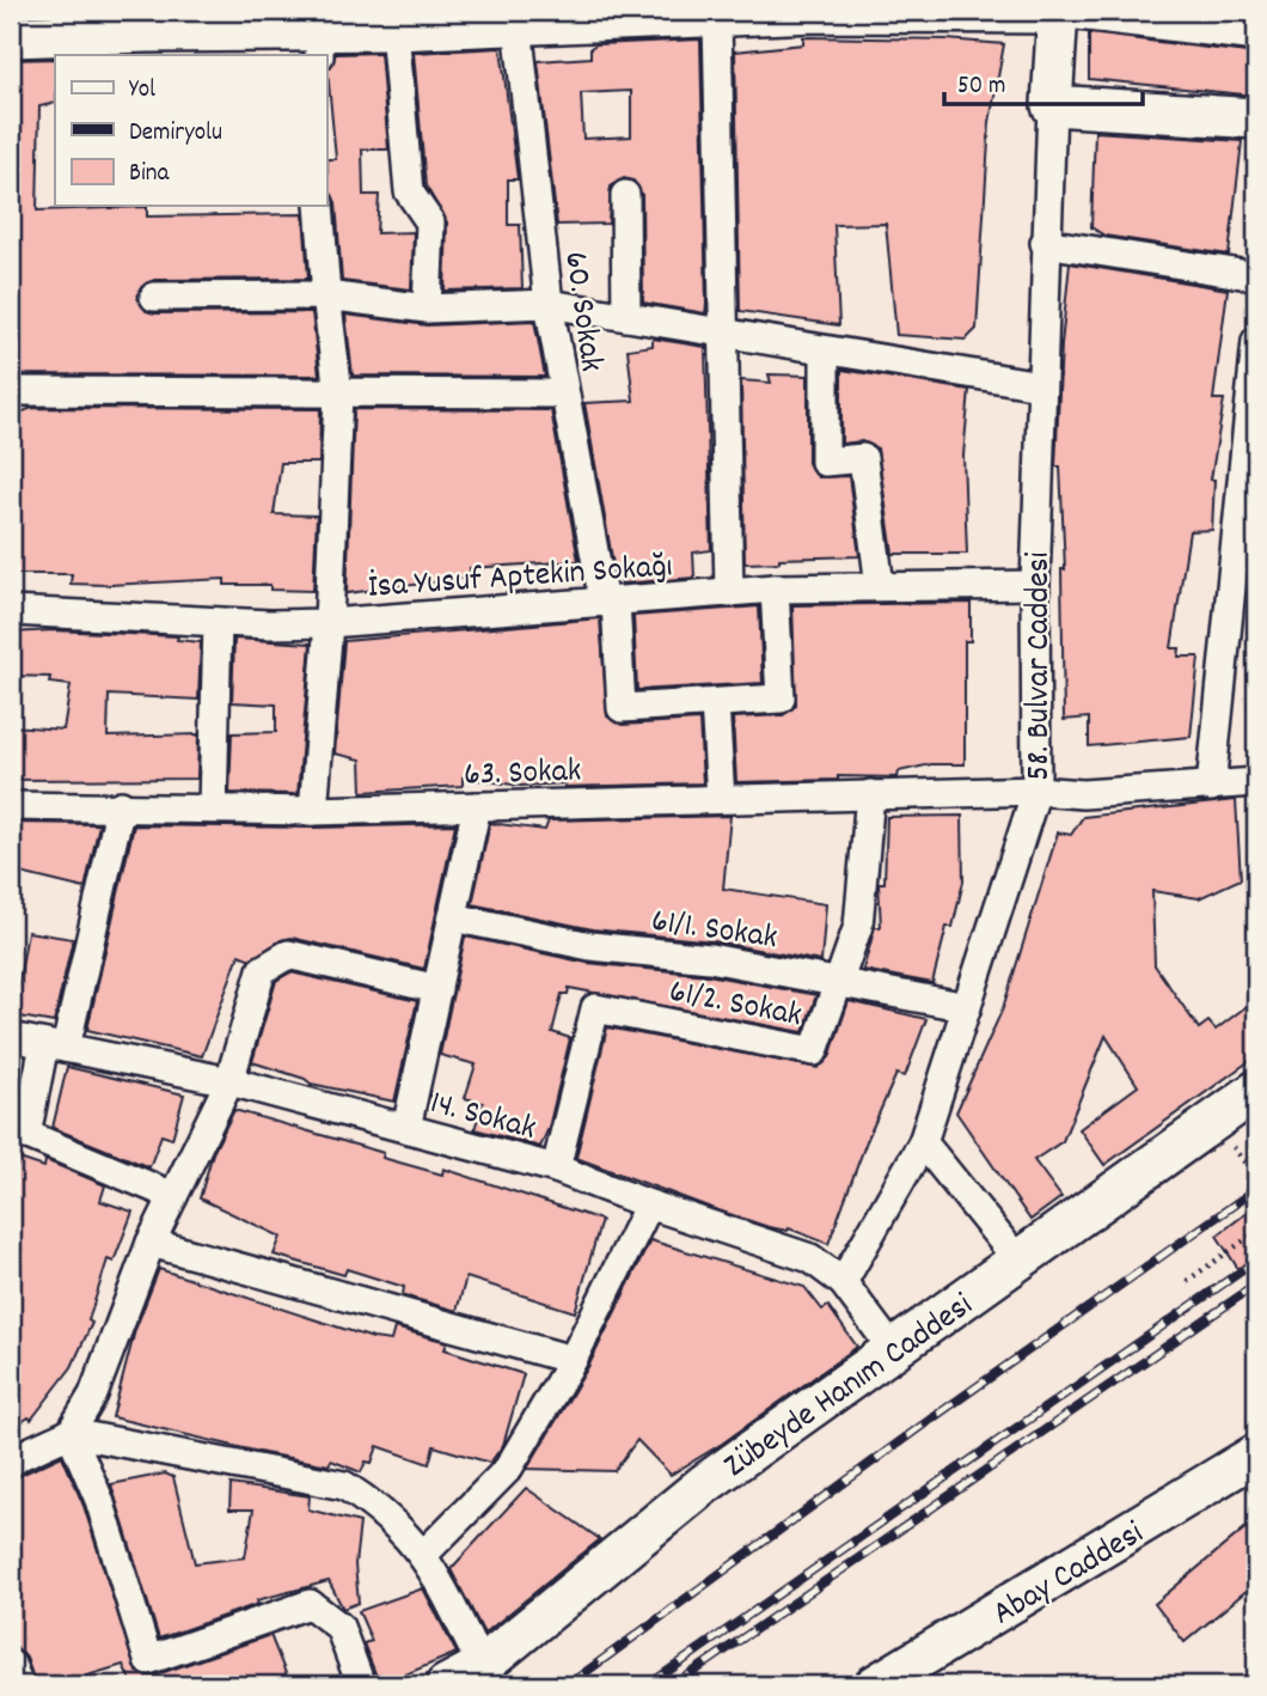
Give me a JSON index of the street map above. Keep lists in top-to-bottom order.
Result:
{
  "streets": {
    "main road": ["58. Bulvar Caddesi", "Zübeyde Hanım Caddesi", "Abay Caddesi"],
    "street": [
      "60. Sokak",
      "İsa Yusuf Aptekin Sokağı",
      "63. Sokak",
      "61/1. Sokak",
      "61/2. Sokak",
      "14. Sokak"
    ]
  },
  "crossings": [
    ["60. Sokak", "İsa Yusuf Aptekin Sokağı"],
    ["İsa Yusuf Aptekin Sokağı", "58. Bulvar Caddesi"],
    ["58. Bulvar Caddesi", "63. Sokak"],
    ["58. Bulvar Caddesi", "61/1. Sokak"],
    ["58. Bulvar Caddesi", "14. Sokak"],
    ["63. Sokak", "61/2. Sokak"],
    ["61/1. Sokak", "61/2. Sokak"],
    ["61/2. Sokak", "14. Sokak"],
    ["14. Sokak", "Zübeyde Hanım Caddesi"]
  ],
  "legend": ["Yol", "Demiryolu", "Bina"],
  "scale_bar": "50 m"
}
